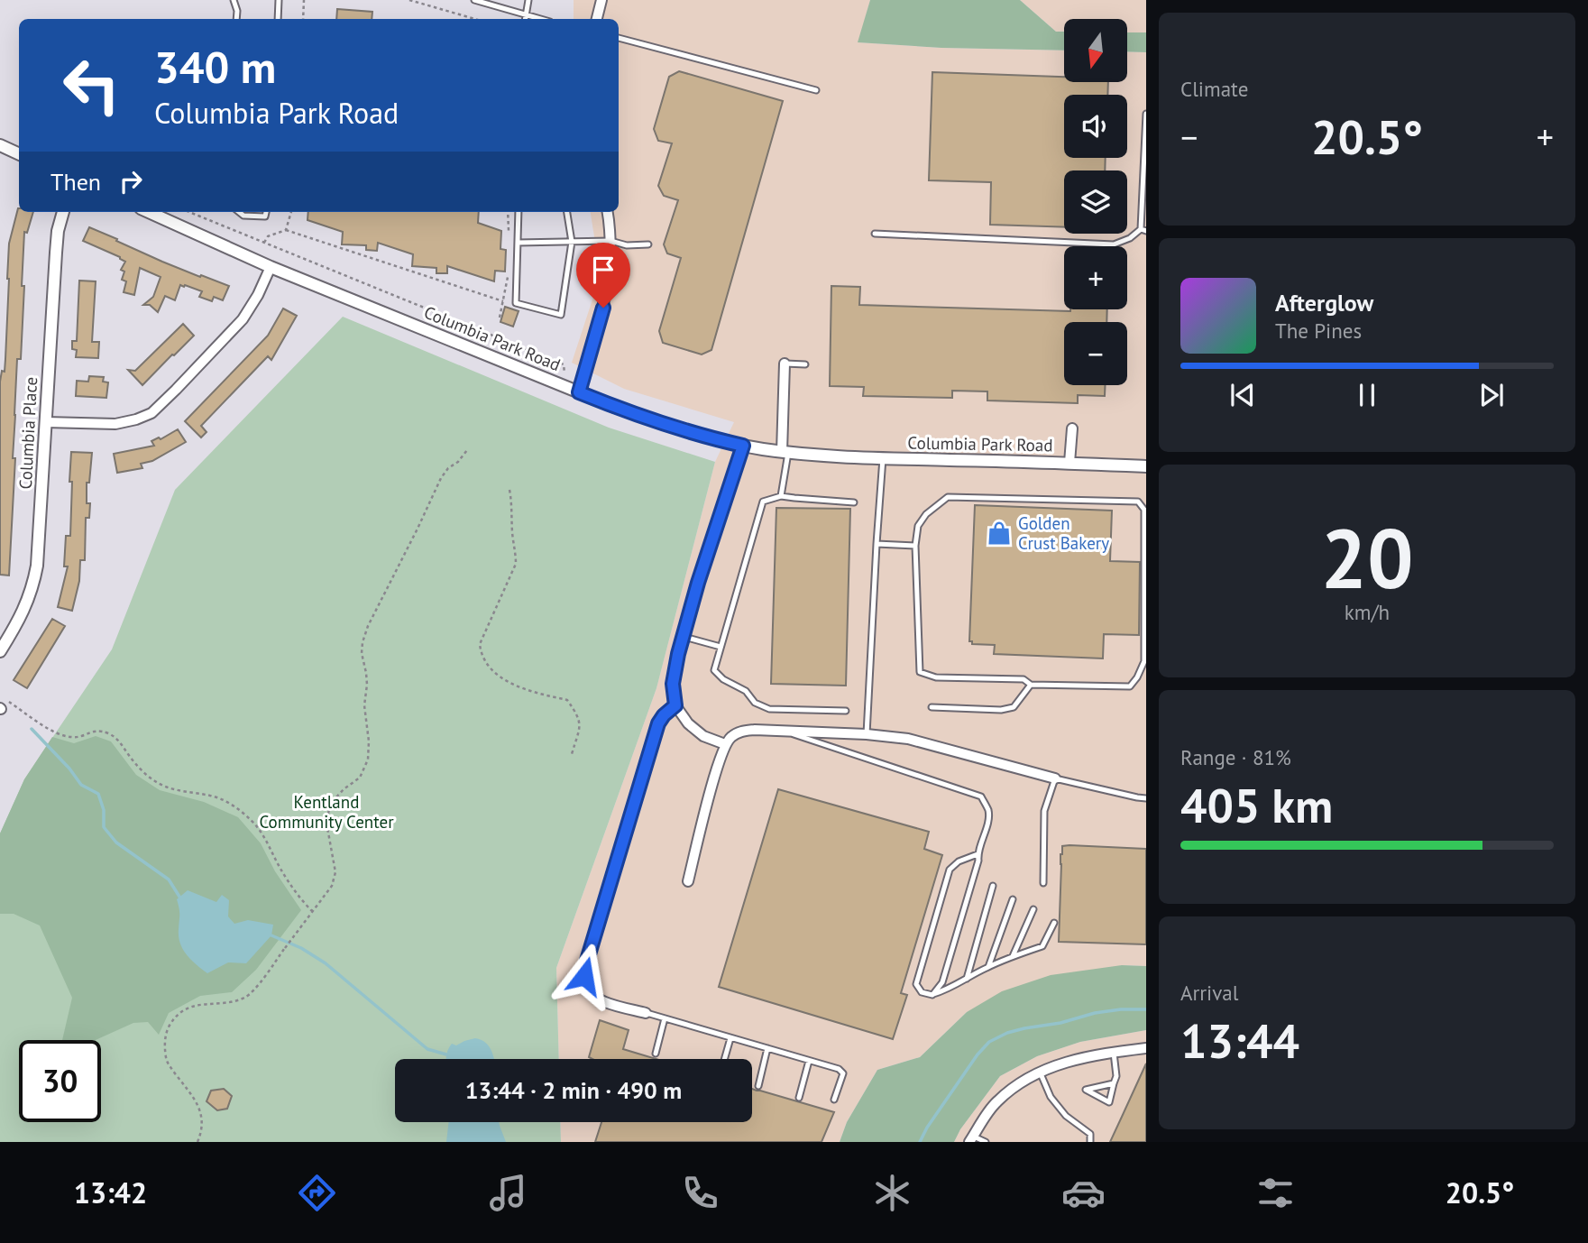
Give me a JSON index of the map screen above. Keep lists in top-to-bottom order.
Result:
{
  "streets": {
    "street": ["Columbia Park Road", "Columbia Place"]
  },
  "parks": ["Kentland Community Center"],
  "places": {
    "shop": ["Golden Crust Bakery"]
  },
  "north": "bottom",
  "page": {
    "tile": [
      "Climate",
      ["20", "km/h"],
      ["Range · 81%", "405 km"],
      ["Arrival", "13:44"]
    ],
    "map_buttons": ["+", "−"],
    "turn": ["340 m", "Columbia Park Road"],
    "heat": ["−", "20.5°", "+"],
    "then": "Then",
    "song": ["Afterglow", "The Pines"],
    "limit": "30",
    "trip": "13:44 · 2 min · 490 m",
    "tabs": ["13:42", "20.5°"]
  }
}
